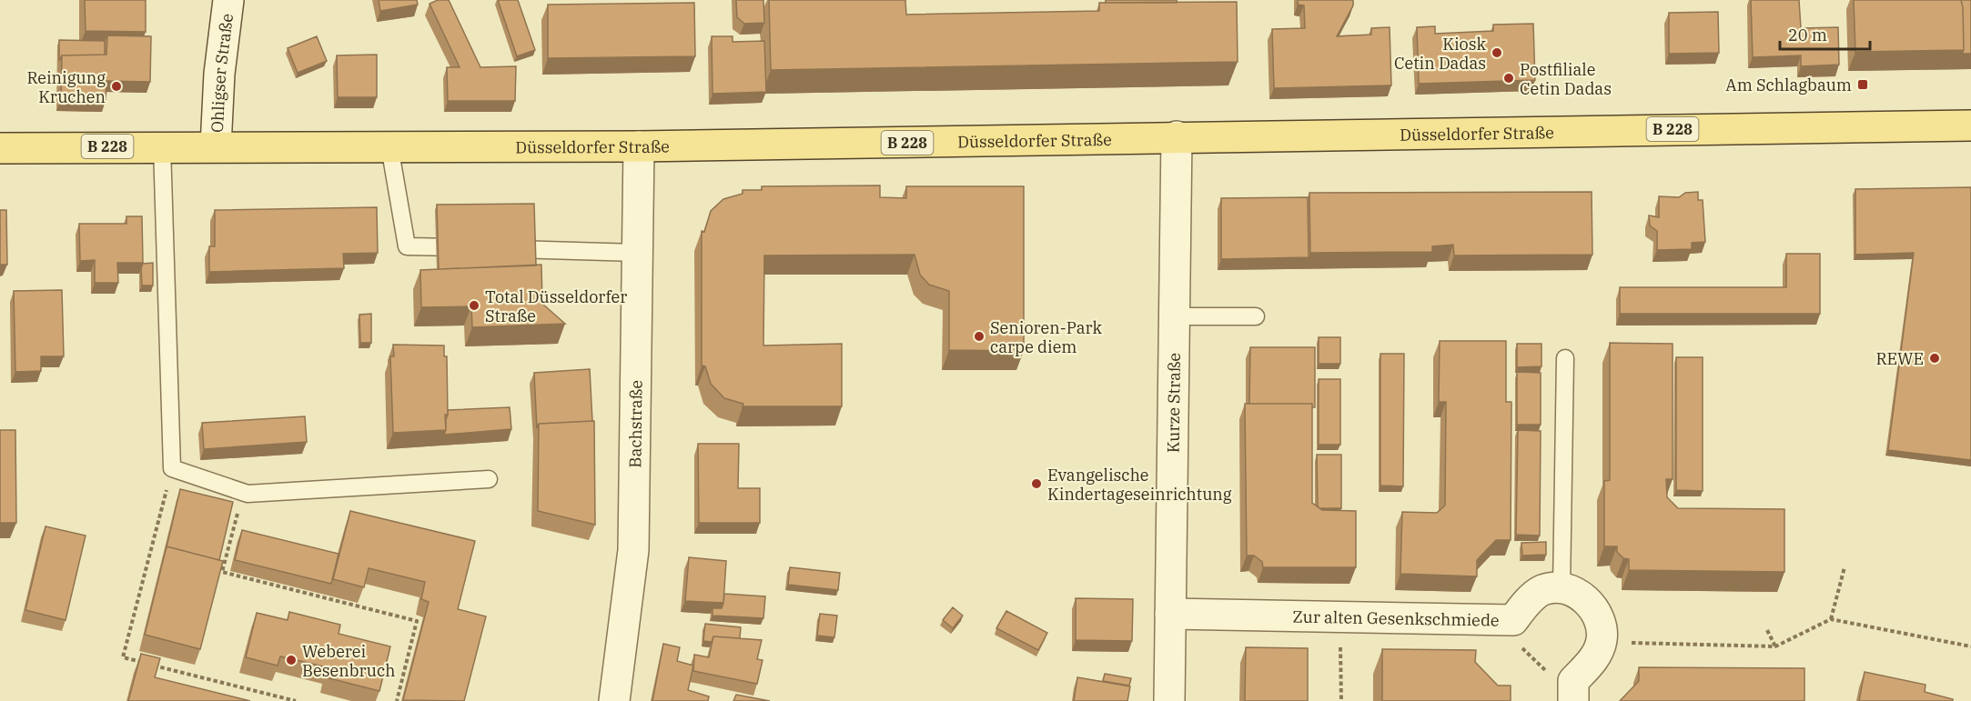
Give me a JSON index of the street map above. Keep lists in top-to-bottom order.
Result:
{
  "streets": {
    "main road": ["B 228", "Düsseldorfer Straße"],
    "street": [
      "Ohligser Straße",
      "Kurze Straße",
      "Bachstraße",
      "Zur alten Gesenkschmiede"
    ]
  },
  "crossings": [
    ["Ohligser Straße", "Düsseldorfer Straße"],
    ["Düsseldorfer Straße", "Kurze Straße"],
    ["Düsseldorfer Straße", "Bachstraße"],
    ["Kurze Straße", "Zur alten Gesenkschmiede"]
  ],
  "places": {
    "other": [
      "Kiosk Cetin Dadas",
      "Postfiliale Cetin Dadas",
      "Reinigung Kruchen",
      "Total Düsseldorfer Straße",
      "Senioren-Park carpe diem",
      "REWE",
      "Evangelische Kindertageseinrichtung",
      "Weberei Besenbruch"
    ],
    "transit": ["Am Schlagbaum"]
  },
  "scale_bar": "20 m"
}
